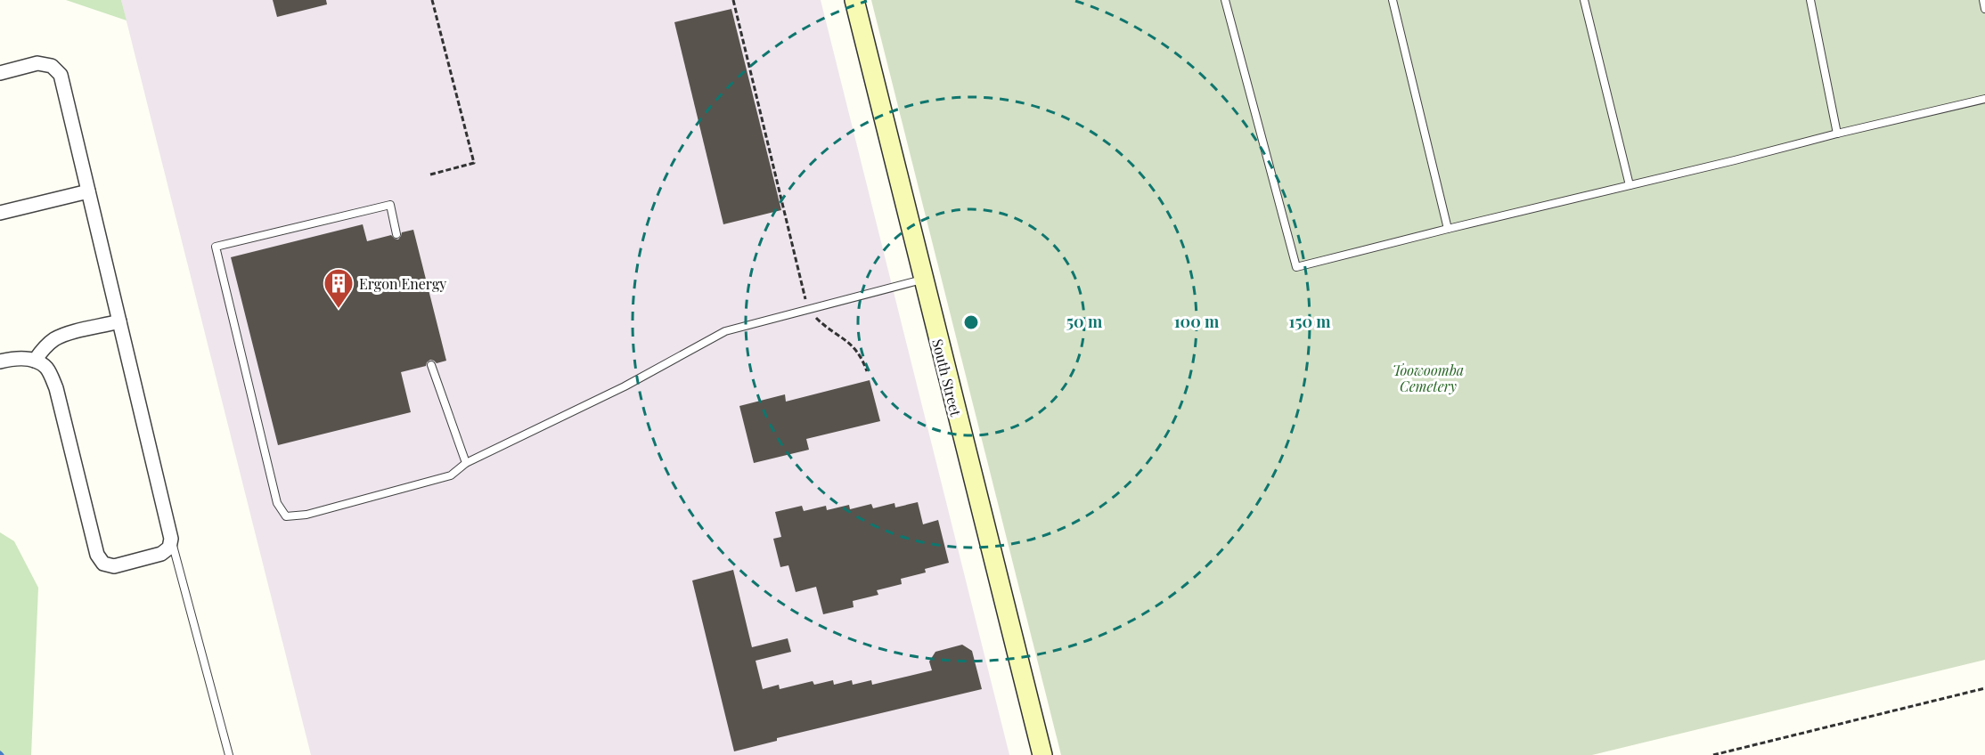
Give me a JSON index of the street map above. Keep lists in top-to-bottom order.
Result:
{
  "streets": {
    "street": ["South Street"]
  },
  "parks": ["Toowoomba Cemetery"],
  "places": {
    "building": ["Ergon Energy"]
  },
  "rings": ["50 m", "100 m", "150 m"]
}
